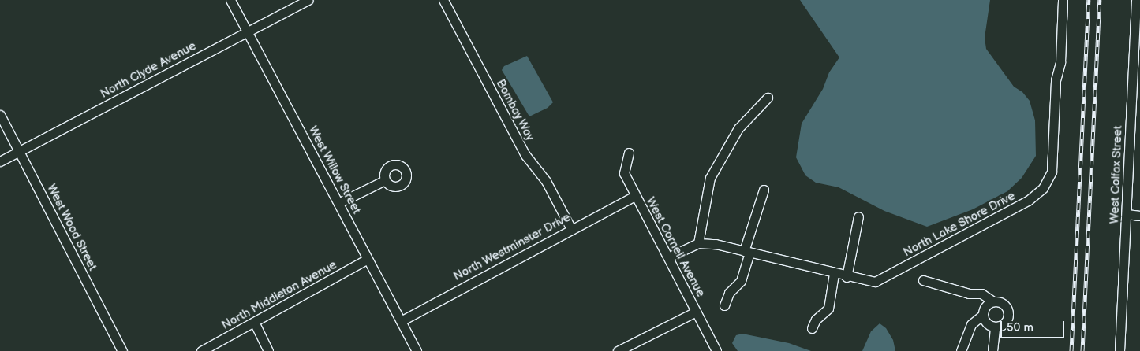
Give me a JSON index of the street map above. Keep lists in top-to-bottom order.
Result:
{
  "streets": {
    "street": [
      "North Clyde Avenue",
      "Bombay Way",
      "West Willow Street",
      "West Colfax Street",
      "North Lake Shore Drive",
      "West Wood Street",
      "North Westminster Drive",
      "West Cornell Avenue",
      "North Middleton Avenue"
    ]
  },
  "crossings": [
    ["North Clyde Avenue", "West Willow Street"],
    ["North Clyde Avenue", "West Wood Street"],
    ["Bombay Way", "North Westminster Drive"],
    ["West Willow Street", "North Westminster Drive"],
    ["West Willow Street", "North Middleton Avenue"],
    ["North Lake Shore Drive", "West Cornell Avenue"],
    ["North Westminster Drive", "West Cornell Avenue"]
  ],
  "scale_bar": "50 m"
}
